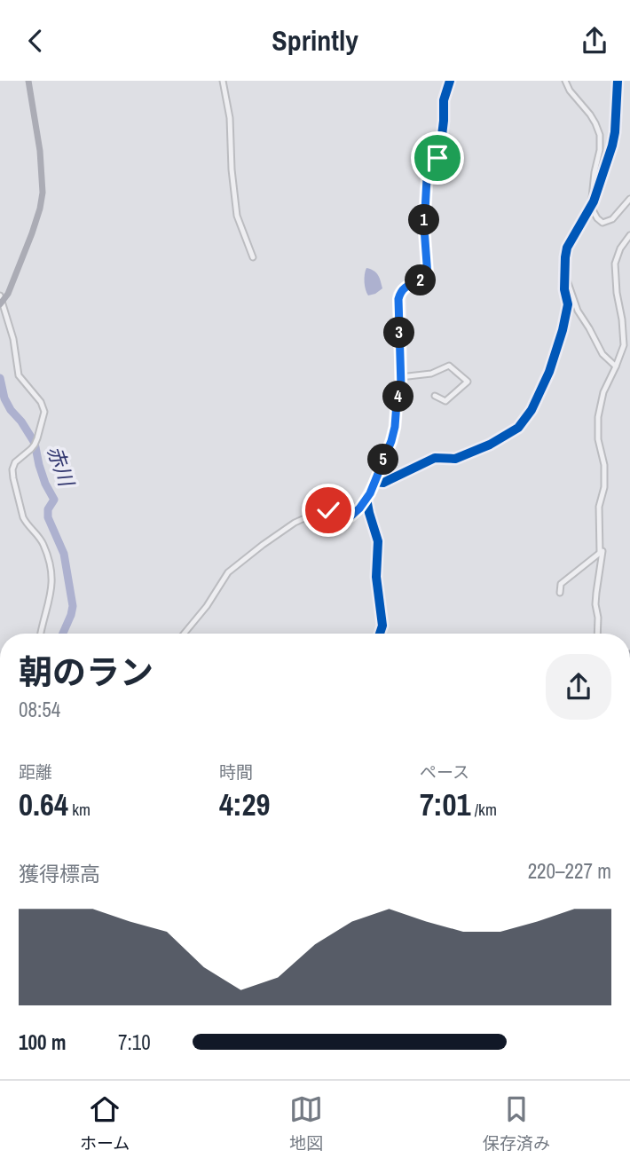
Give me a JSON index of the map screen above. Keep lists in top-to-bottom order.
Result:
{
  "water": ["赤川"],
  "page": {
    "header": "Sprintly",
    "pins": [
      "1",
      "2",
      "3",
      "4",
      "5"
    ],
    "heading": ["朝のラン", "08:54"],
    "stats": [
      ["距離", "0.64 km"],
      ["時間", "4:29"],
      ["ペース", "7:01 /km"]
    ],
    "chart": ["獲得標高", "220–227 m"],
    "list": [
      {
        "name": "100 m",
        "note": "7:10"
      }
    ],
    "tabs": ["ホーム", "地図", "保存済み"]
  }
}
